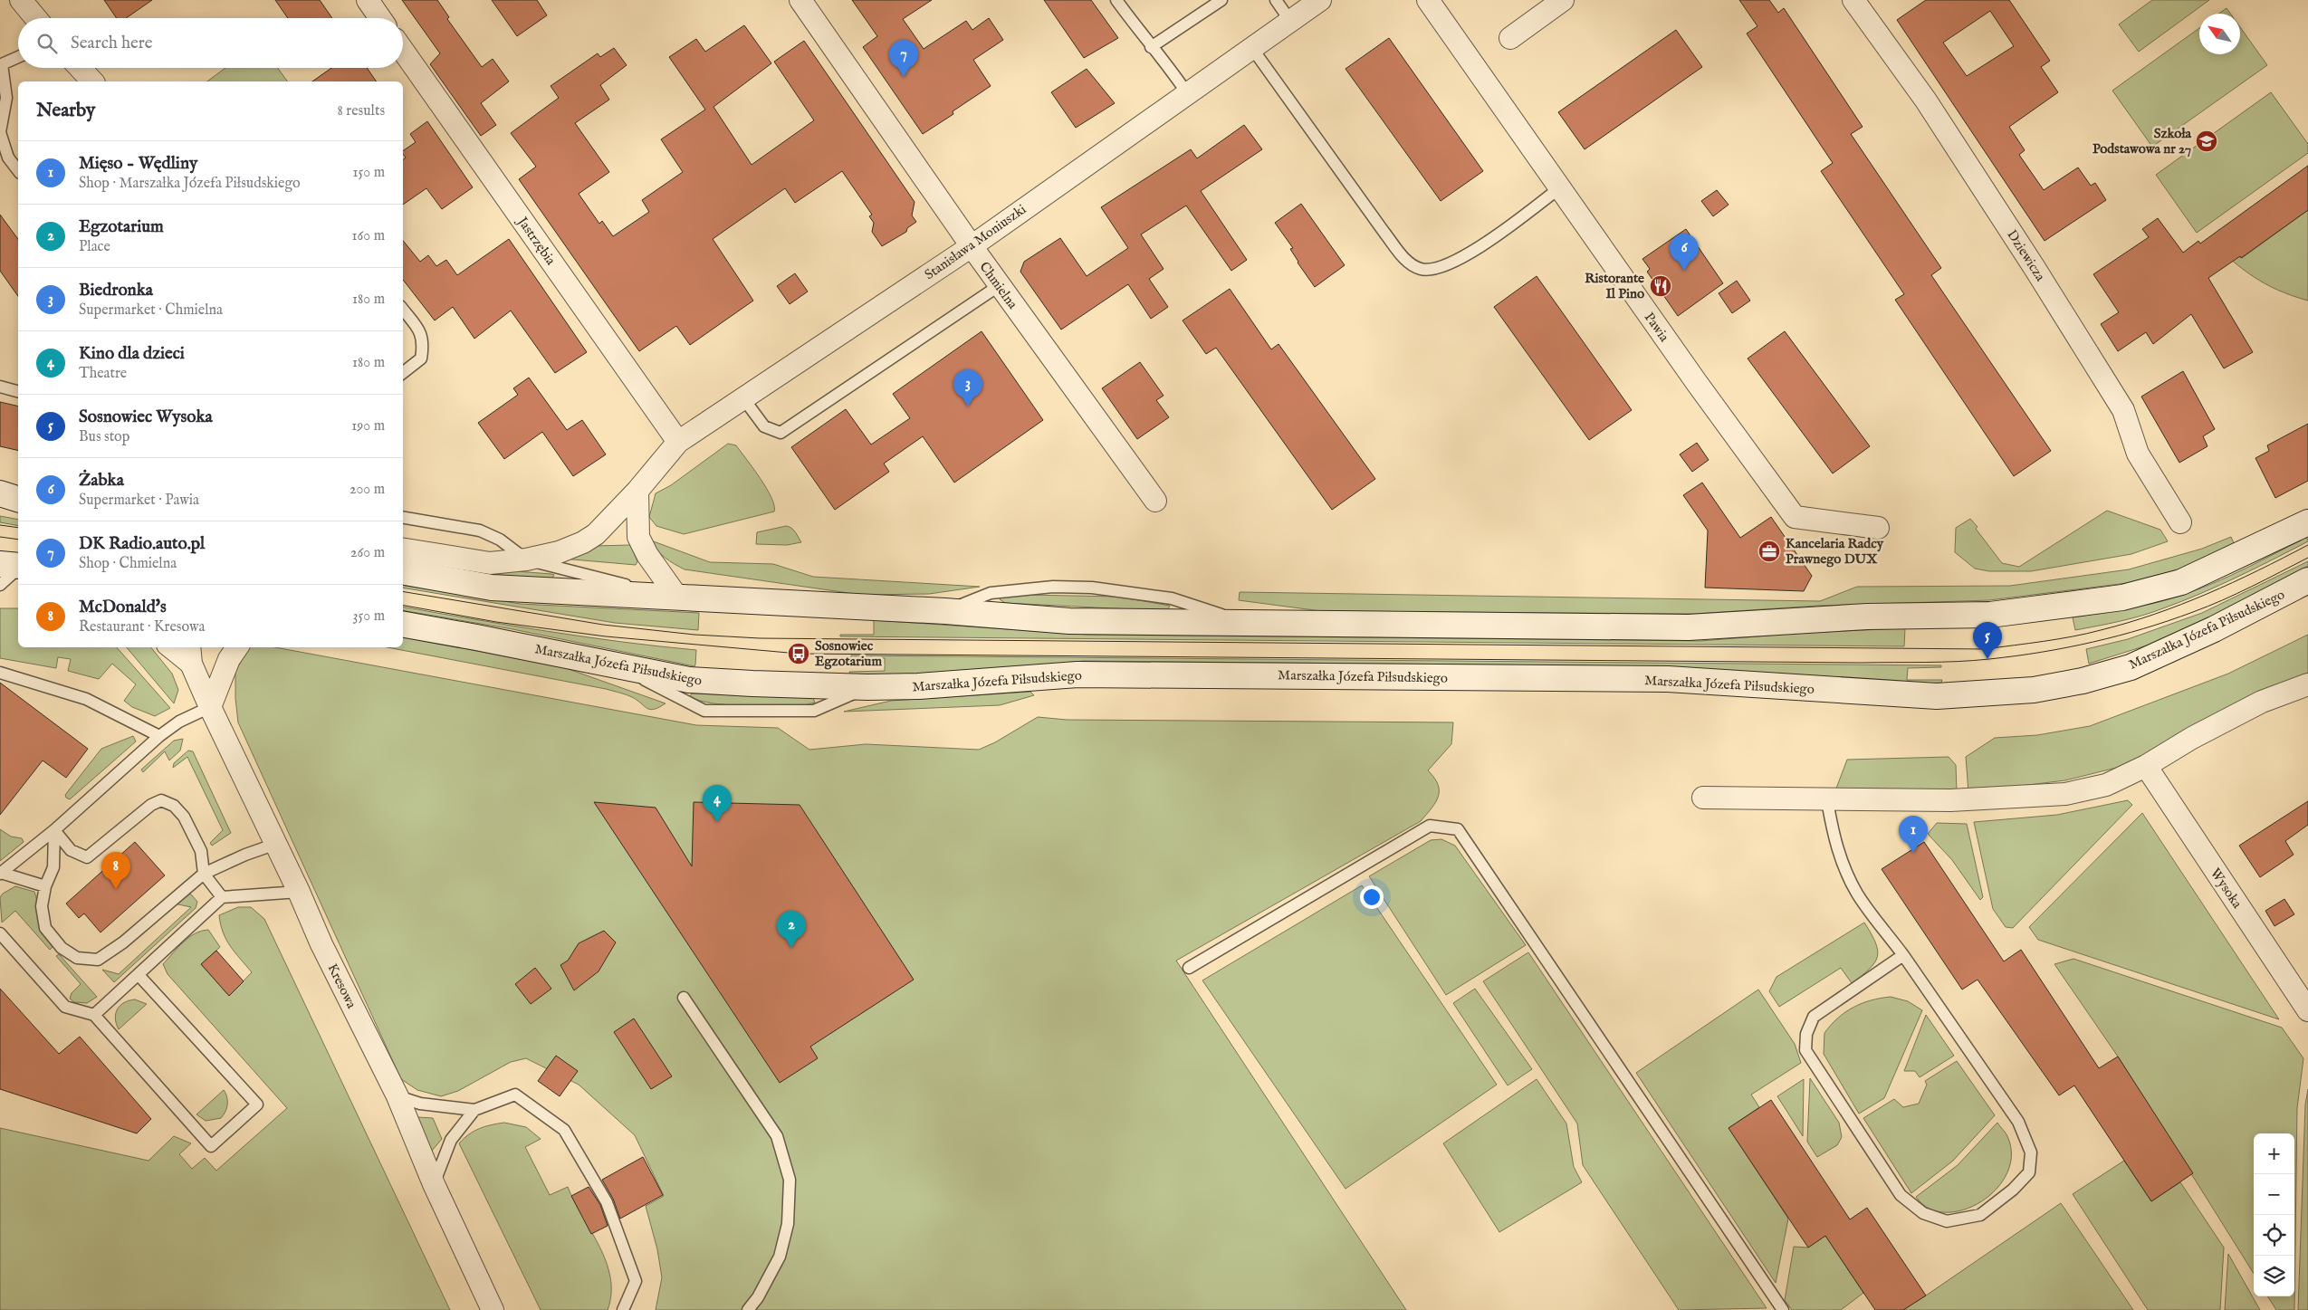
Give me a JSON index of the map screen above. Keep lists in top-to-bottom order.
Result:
{
  "streets": {
    "main road": ["Marszałka Józefa Piłsudskiego"],
    "street": [
      "Jastrzębia",
      "Stanisława Moniuszki",
      "Dziewicza",
      "Chmielna",
      "Pawia",
      "Wysoka",
      "Kresowa"
    ]
  },
  "crossings": [
    ["Jastrzębia", "Stanisława Moniuszki"],
    ["Stanisława Moniuszki", "Chmielna"]
  ],
  "places": {
    "school or university": ["Szkoła Podstawowa nr 27"],
    "restaurant": ["Ristorante Il Pino"],
    "office": ["Kancelaria Radcy Prawnego DUX"],
    "bus stop": ["Sosnowiec Egzotarium"]
  },
  "north": "top left",
  "page": {
    "search": "Search here",
    "pins": [
      "7",
      "6",
      "3",
      "5",
      "4",
      "1",
      "8",
      "2"
    ],
    "heading": ["Nearby", "8 results"],
    "list": [
      {
        "mark": "1",
        "name": "Mięso - Wędliny",
        "note": "Shop · Marszałka Józefa Piłsudskiego",
        "value": "150 m"
      },
      {
        "mark": "2",
        "name": "Egzotarium",
        "note": "Place",
        "value": "160 m"
      },
      {
        "mark": "3",
        "name": "Biedronka",
        "note": "Supermarket · Chmielna",
        "value": "180 m"
      },
      {
        "mark": "4",
        "name": "Kino dla dzieci",
        "note": "Theatre",
        "value": "180 m"
      },
      {
        "mark": "5",
        "name": "Sosnowiec Wysoka",
        "note": "Bus stop",
        "value": "190 m"
      },
      {
        "mark": "6",
        "name": "Żabka",
        "note": "Supermarket · Pawia",
        "value": "200 m"
      },
      {
        "mark": "7",
        "name": "DK Radio.auto.pl",
        "note": "Shop · Chmielna",
        "value": "260 m"
      },
      {
        "mark": "8",
        "name": "McDonald's",
        "note": "Restaurant · Kresowa",
        "value": "350 m"
      }
    ],
    "map_buttons": ["+", "−"]
  }
}
